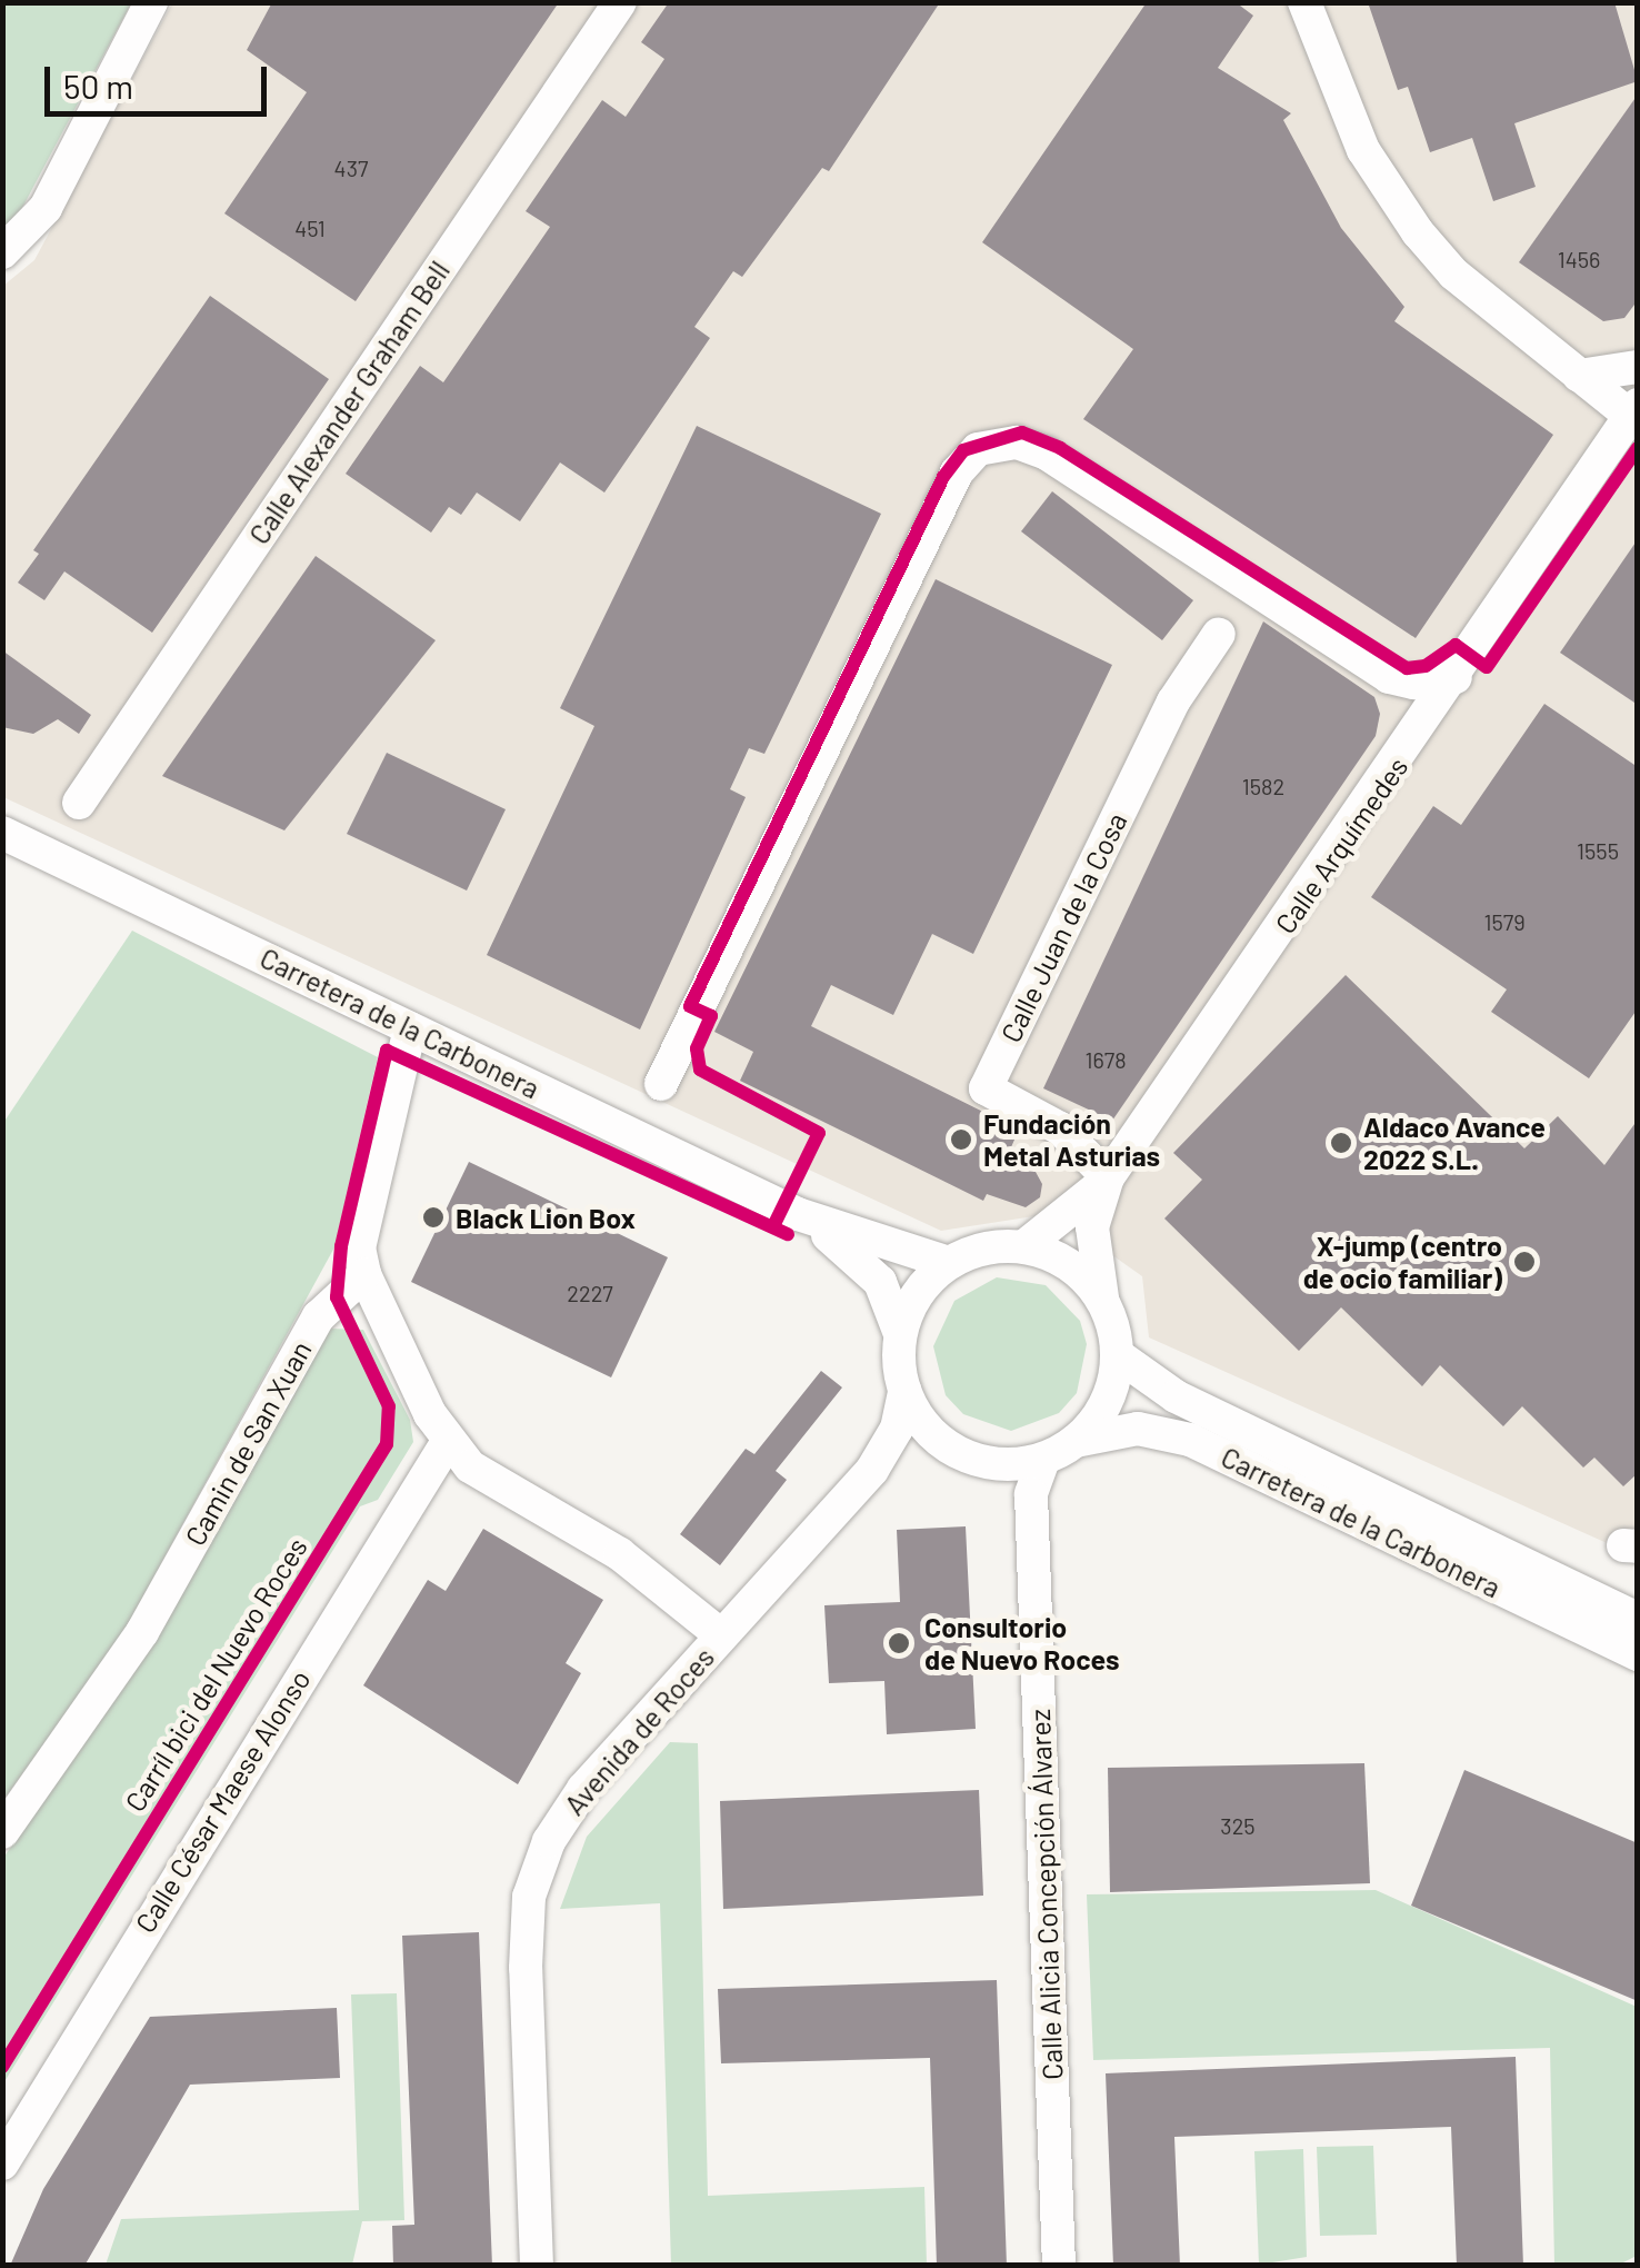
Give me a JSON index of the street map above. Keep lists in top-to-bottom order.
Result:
{
  "streets": {
    "street": [
      "Calle Alexander Graham Bell",
      "Calle Arquímedes",
      "Calle Juan de la Cosa",
      "Carretera de la Carbonera",
      "Camin de San Xuan",
      "Avenida de Roces",
      "Calle César Maese Alonso",
      "Calle Alicia Concepción Álvarez"
    ],
    "cycle path": ["Carríl bici del Nuevo Roces"]
  },
  "crossings": [
    ["Calle Arquímedes", "Calle Juan de la Cosa"],
    ["Calle Arquímedes", "Carretera de la Carbonera"],
    ["Calle Arquímedes", "Avenida de Roces"],
    ["Calle Arquímedes", "Calle Alicia Concepción Álvarez"],
    ["Carretera de la Carbonera", "Avenida de Roces"],
    ["Carretera de la Carbonera", "Calle Alicia Concepción Álvarez"],
    ["Avenida de Roces", "Calle Alicia Concepción Álvarez"]
  ],
  "places": [
    "Fundación Metal Asturias",
    "Aldaco Avance 2022 S.L.",
    "Black Lion Box",
    "X-jump (centro de ocio familiar)",
    "Consultorio de Nuevo Roces"
  ],
  "house_numbers": [
    "437",
    "451",
    "1456",
    "1582",
    "1555",
    "1579",
    "1678",
    "2227",
    "325"
  ],
  "scale_bar": "50 m"
}
